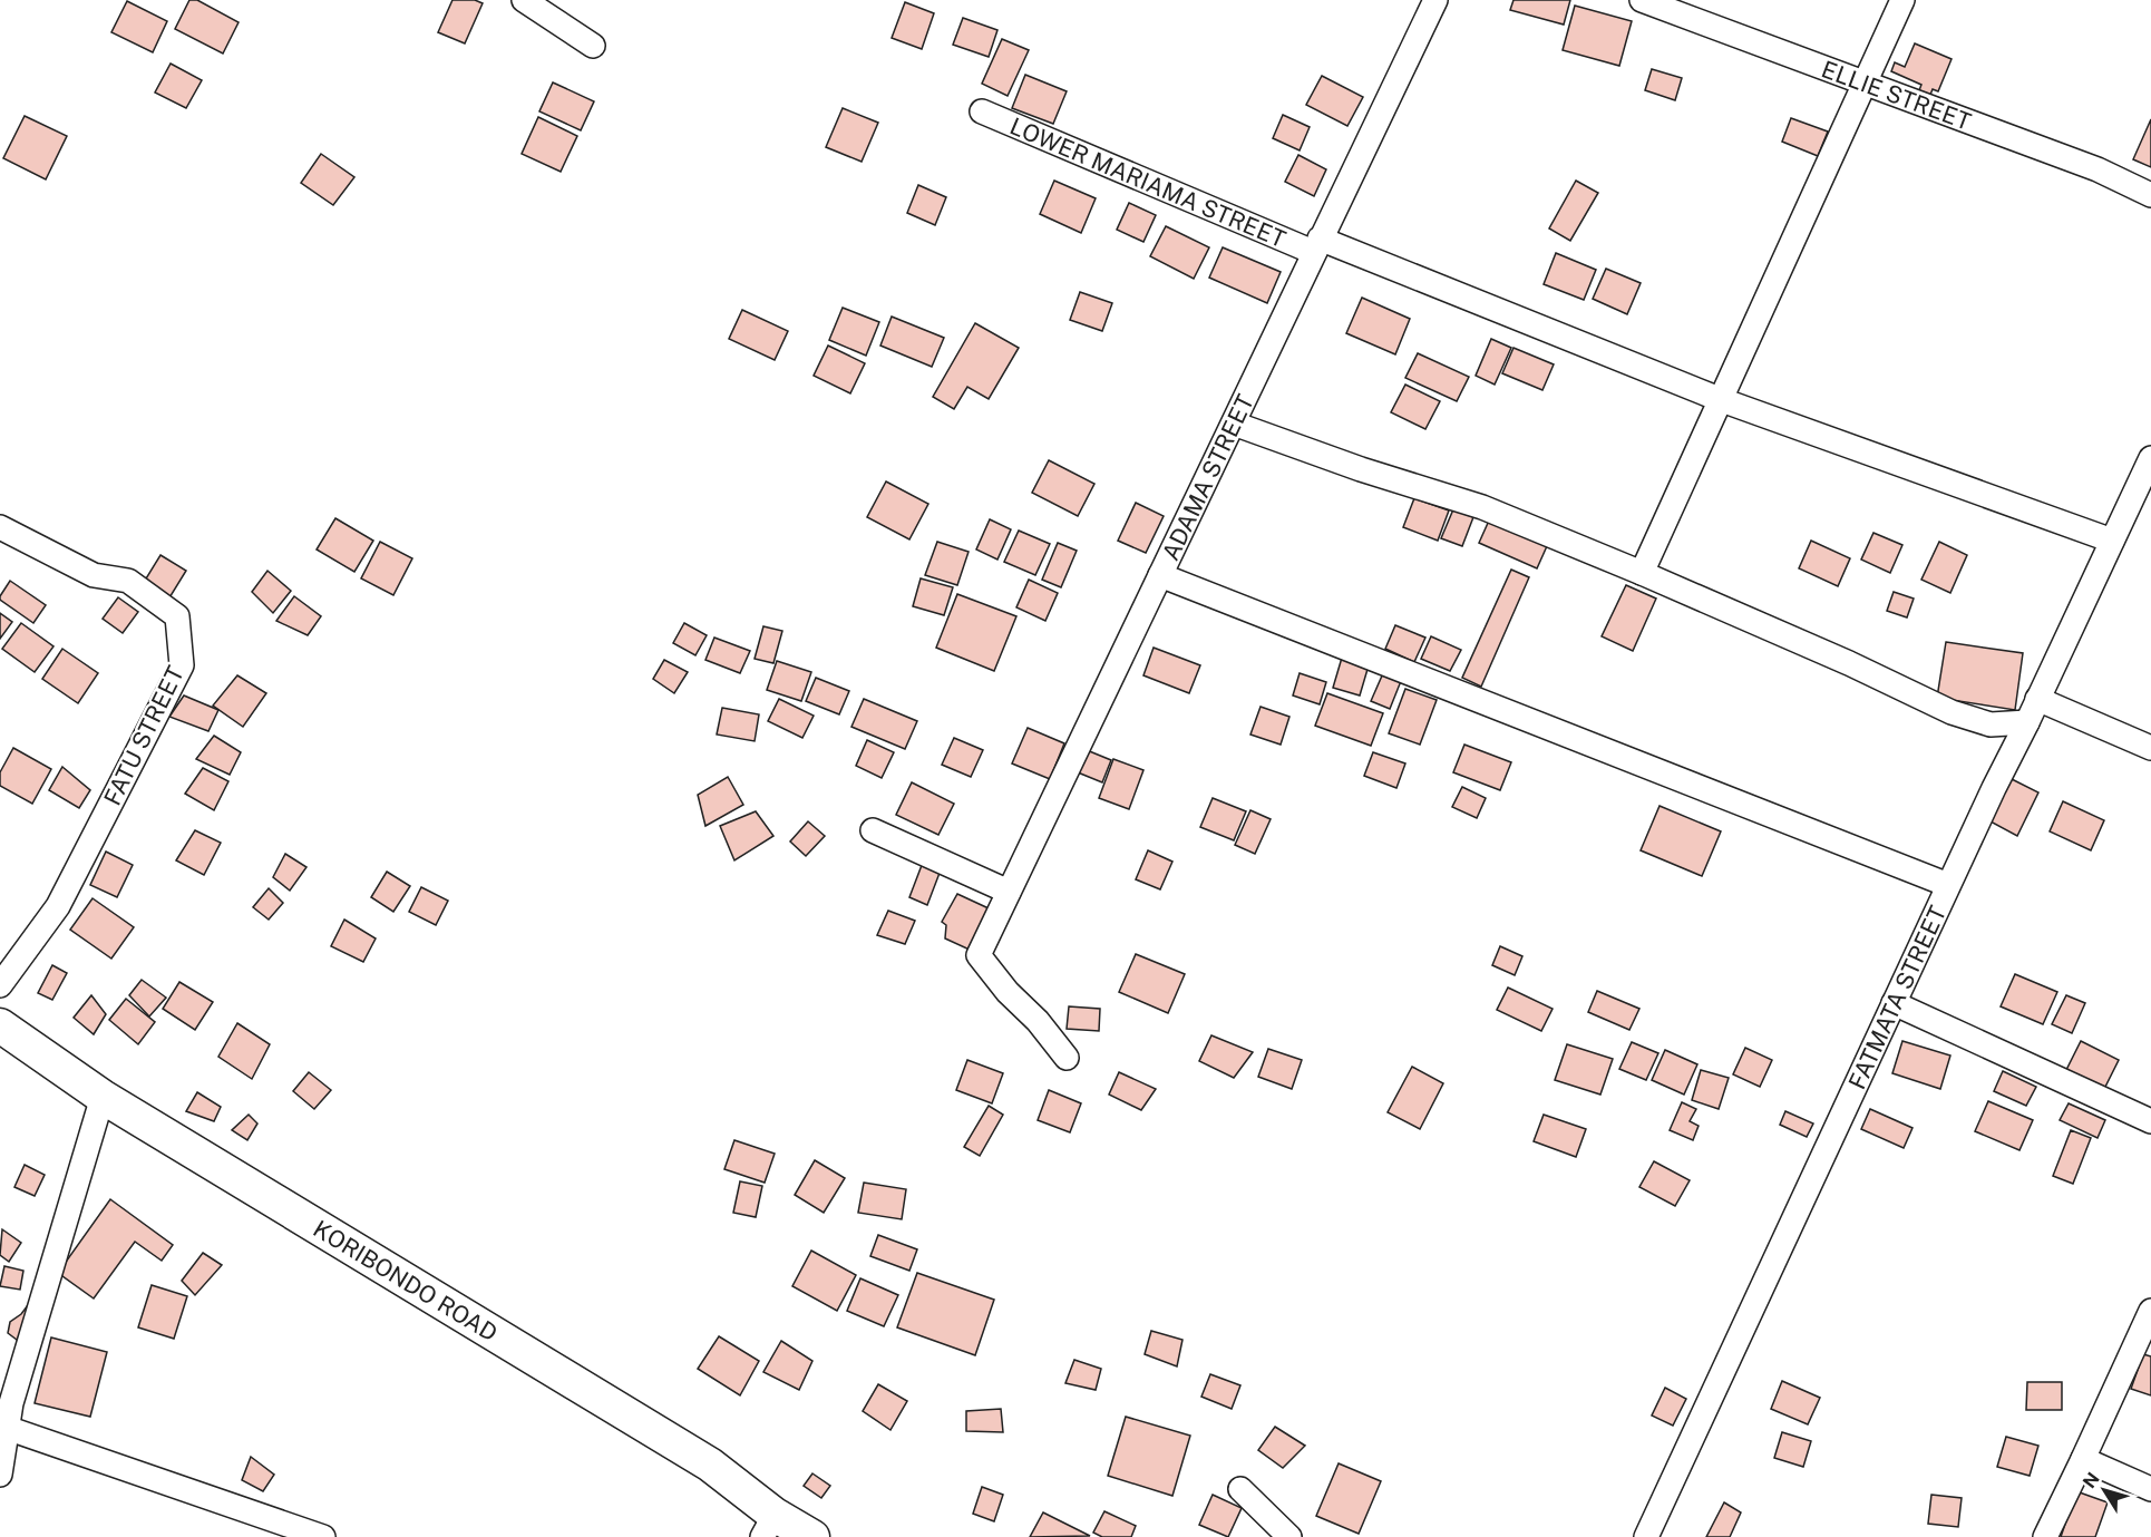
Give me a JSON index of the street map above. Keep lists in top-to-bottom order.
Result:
{
  "streets": {
    "highway": ["KORIBONDO ROAD"],
    "street": [
      "ELLIE STREET",
      "LOWER MARIAMA STREET",
      "ADAMA STREET",
      "FATU STREET",
      "FATMATA STREET"
    ]
  },
  "crossings": [
    ["LOWER MARIAMA STREET", "ADAMA STREET"],
    ["LOWER MARIAMA STREET", "FATMATA STREET"]
  ],
  "north": "top left"
}
